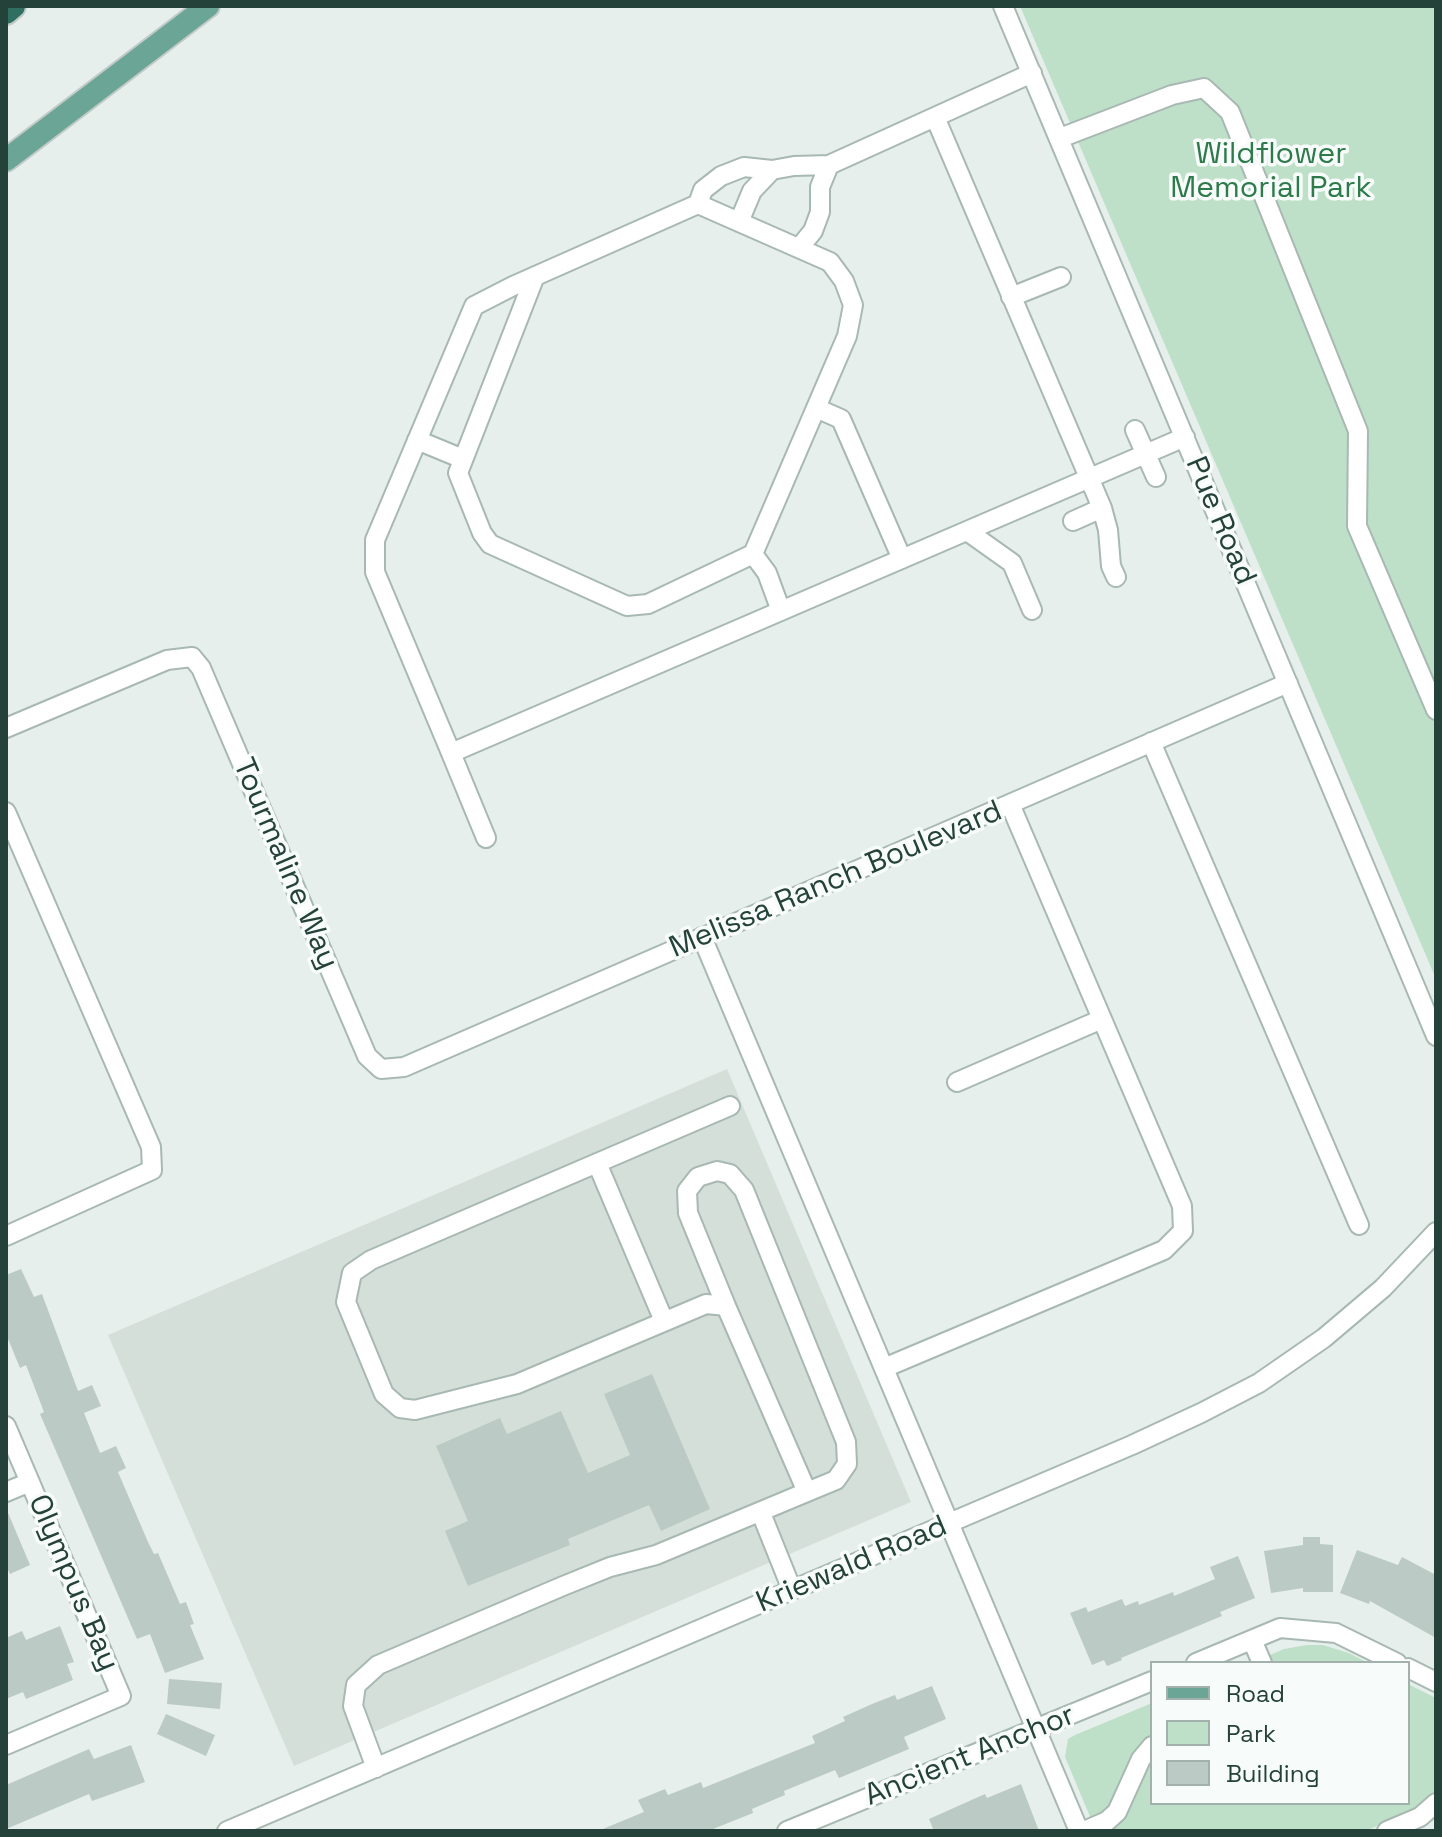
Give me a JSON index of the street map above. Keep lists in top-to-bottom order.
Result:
{
  "streets": {
    "street": [
      "Pue Road",
      "Tourmaline Way",
      "Melissa Ranch Boulevard",
      "Kriewald Road",
      "Olympus Bay",
      "Ancient Anchor"
    ]
  },
  "crossings": [
    ["Pue Road", "Melissa Ranch Boulevard"],
    ["Tourmaline Way", "Melissa Ranch Boulevard"]
  ],
  "parks": ["Wildflower Memorial Park"],
  "legend": ["Road", "Park", "Building"]
}
